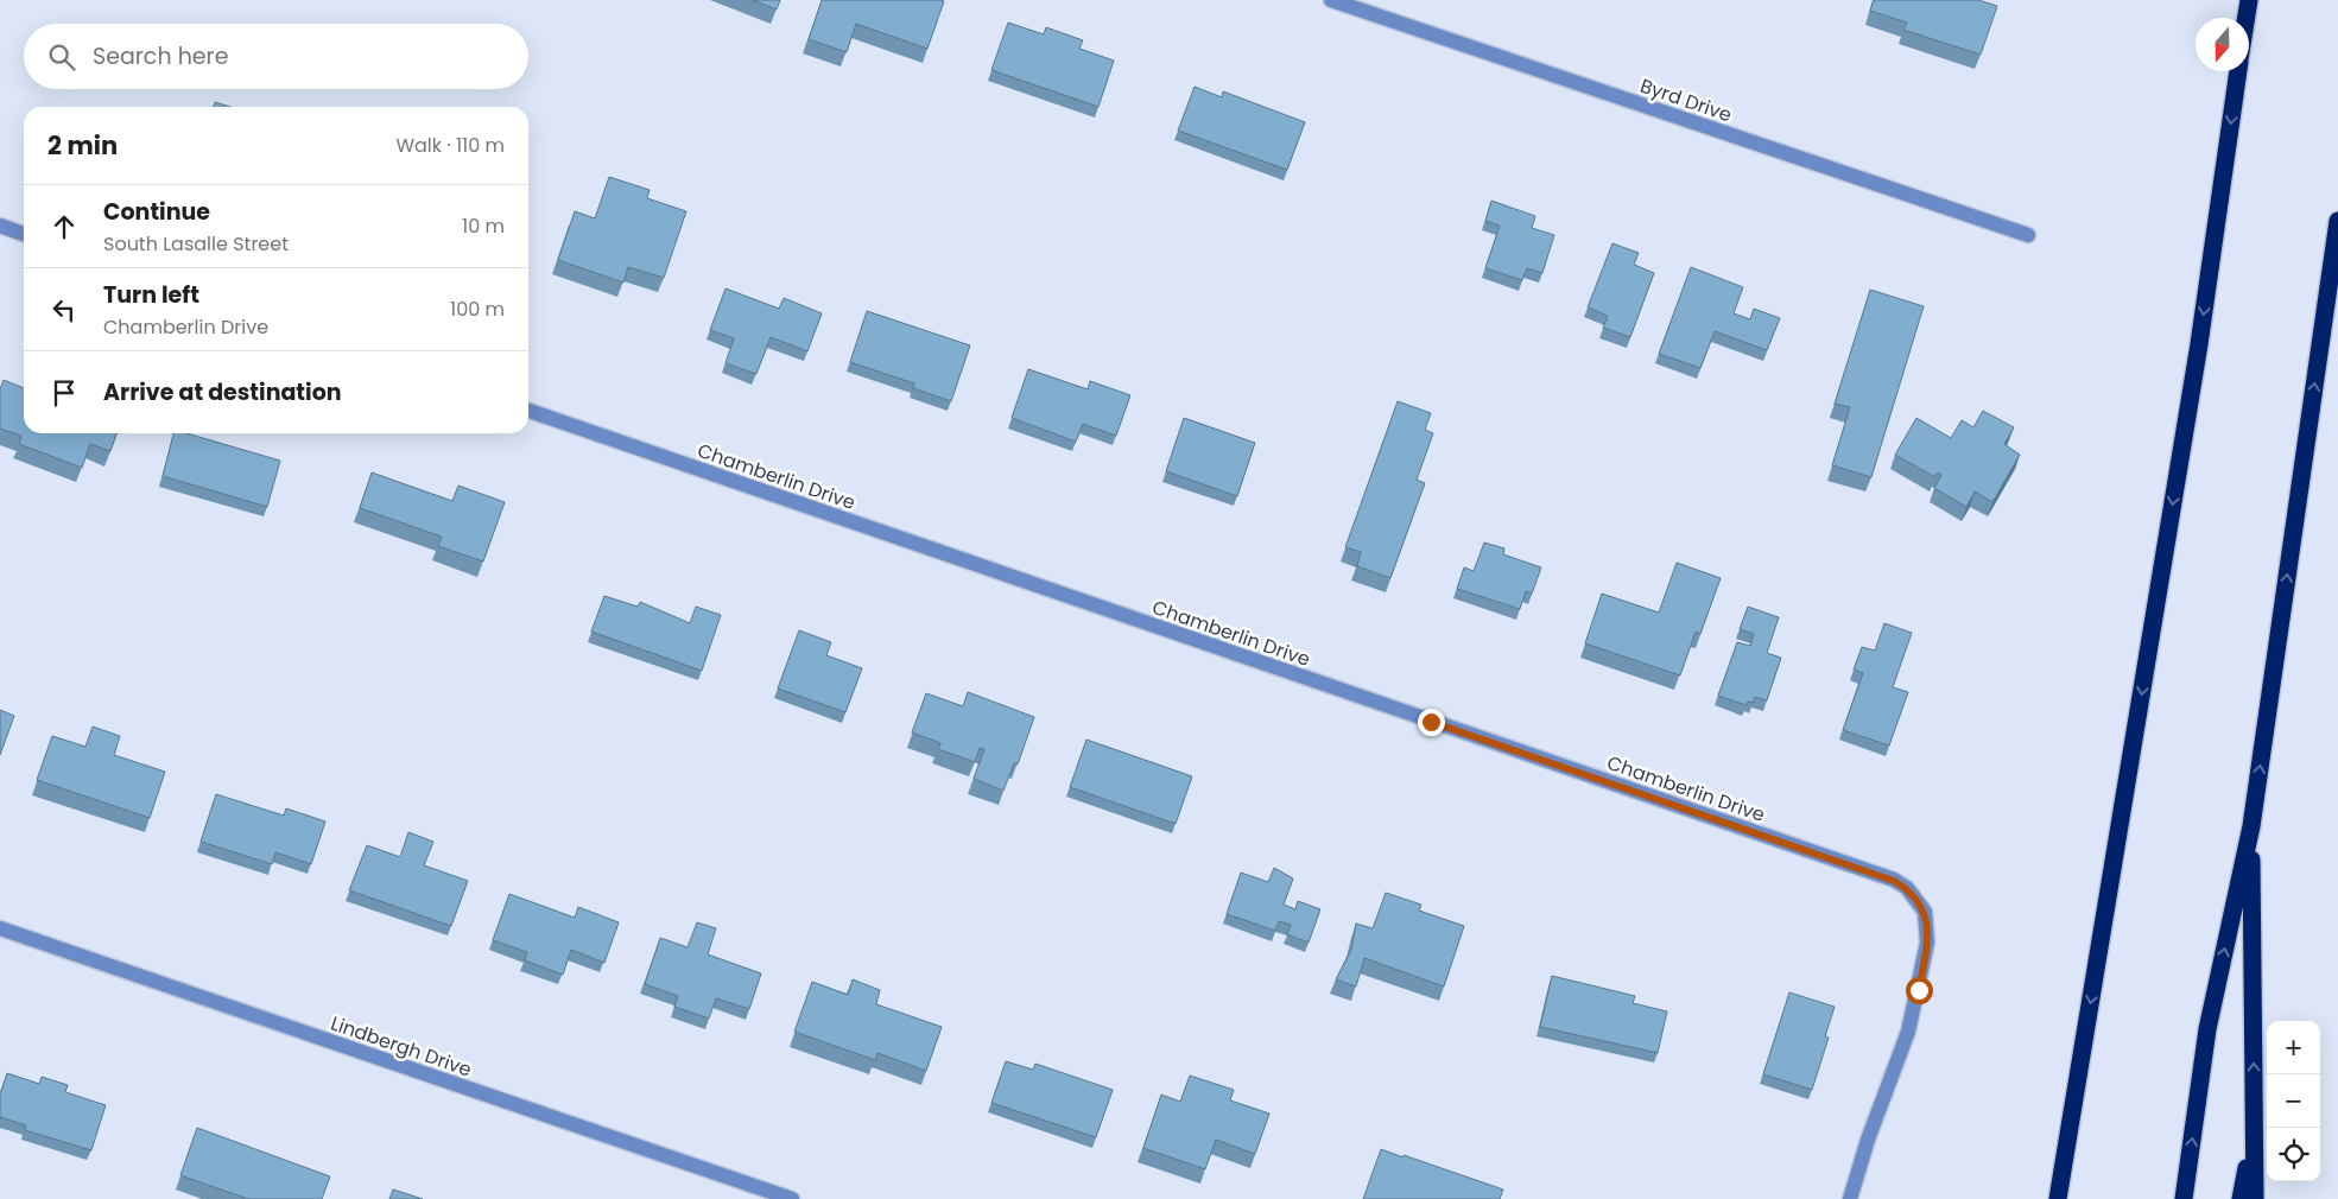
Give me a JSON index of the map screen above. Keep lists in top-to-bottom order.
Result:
{
  "streets": {
    "street": ["Byrd Drive", "Chamberlin Drive", "Lindbergh Drive"]
  },
  "north": "bottom",
  "page": {
    "search": "Search here",
    "heading": ["2 min", "Walk · 110 m"],
    "list": [
      ["Continue", "South Lasalle Street", "10 m"],
      ["Turn left", "Chamberlin Drive", "100 m"],
      "Arrive at destination"
    ],
    "map_buttons": ["+", "−"]
  }
}
